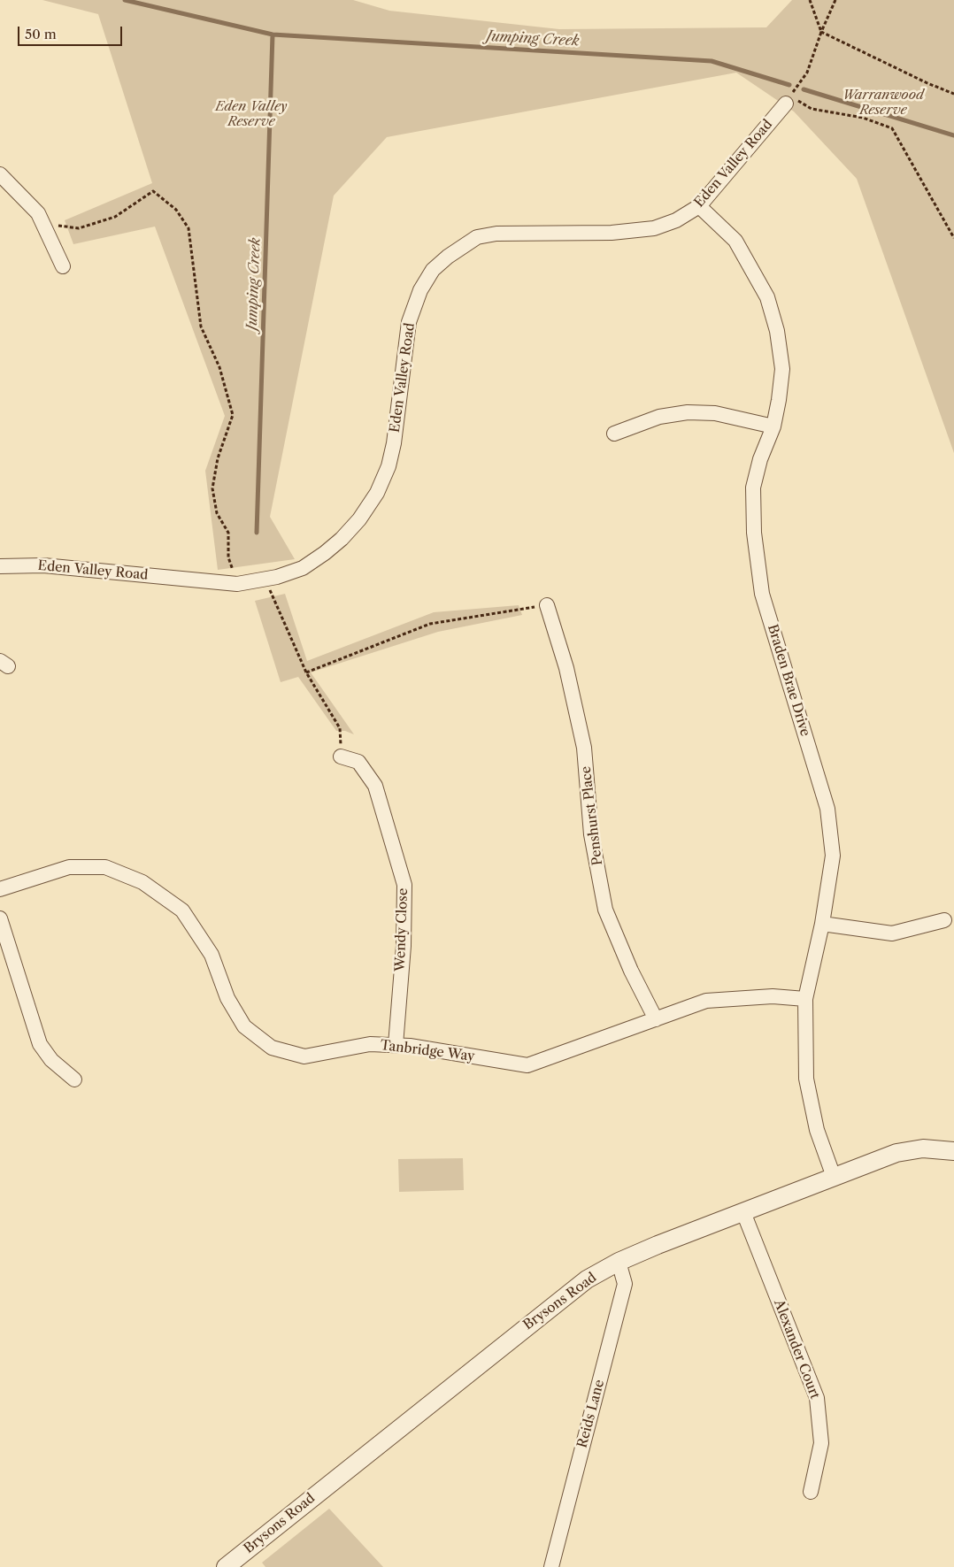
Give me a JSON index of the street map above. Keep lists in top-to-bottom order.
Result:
{
  "streets": {
    "street": [
      "Eden Valley Road",
      "Braden Brae Drive",
      "Penshurst Place",
      "Wendy Close",
      "Tanbridge Way",
      "Brysons Road",
      "Alexander Court",
      "Reids Lane"
    ]
  },
  "crossings": [
    ["Eden Valley Road", "Braden Brae Drive"],
    ["Braden Brae Drive", "Tanbridge Way"],
    ["Braden Brae Drive", "Brysons Road"],
    ["Penshurst Place", "Tanbridge Way"],
    ["Wendy Close", "Tanbridge Way"],
    ["Brysons Road", "Alexander Court"],
    ["Brysons Road", "Reids Lane"]
  ],
  "water": ["Jumping Creek"],
  "parks": ["Warranwood Reserve", "Eden Valley Reserve"],
  "scale_bar": "50 m"
}
